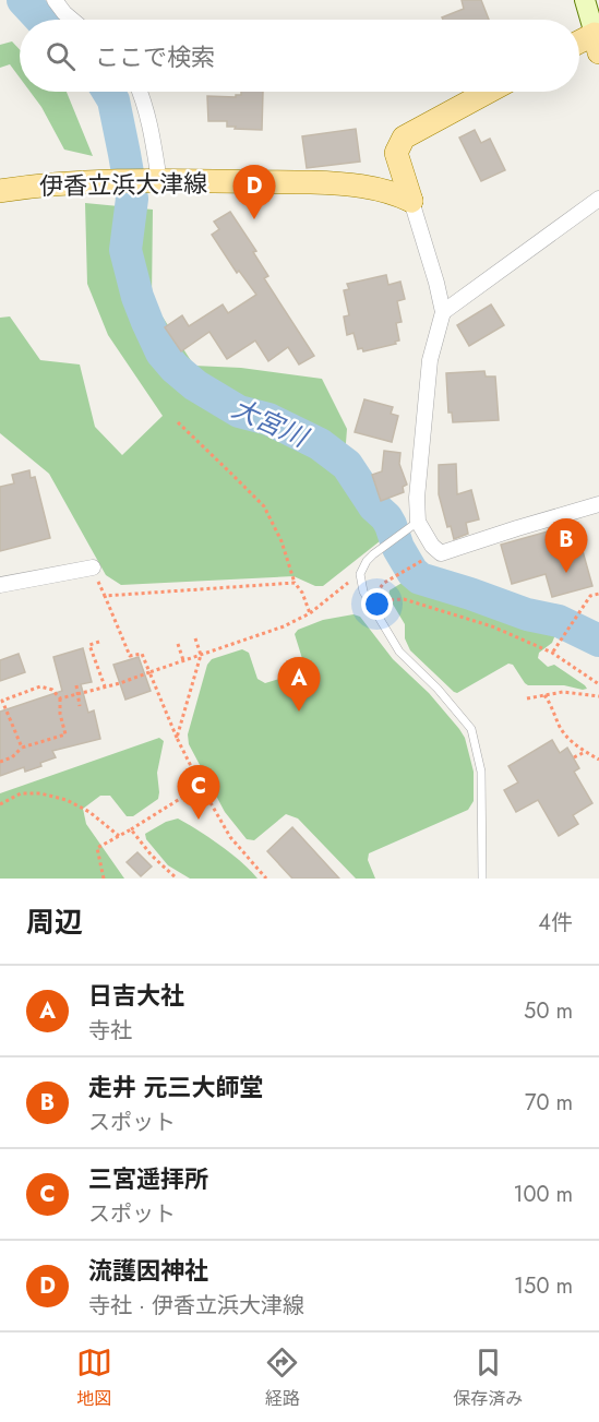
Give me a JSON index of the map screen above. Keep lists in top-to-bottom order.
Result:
{
  "streets": {
    "main road": ["伊香立浜大津線"]
  },
  "water": ["大宮川"],
  "page": {
    "search": "ここで検索",
    "pins": [
      "D",
      "B",
      "A",
      "C"
    ],
    "heading": ["周辺", "4件"],
    "list": [
      {
        "mark": "A",
        "name": "日吉大社",
        "note": "寺社",
        "value": "50 m"
      },
      {
        "mark": "B",
        "name": "走井 元三大師堂",
        "note": "スポット",
        "value": "70 m"
      },
      {
        "mark": "C",
        "name": "三宮遥拝所",
        "note": "スポット",
        "value": "100 m"
      },
      {
        "mark": "D",
        "name": "流護因神社",
        "note": "寺社 · 伊香立浜大津線",
        "value": "150 m"
      }
    ],
    "nav": ["地図", "経路", "保存済み"]
  }
}
